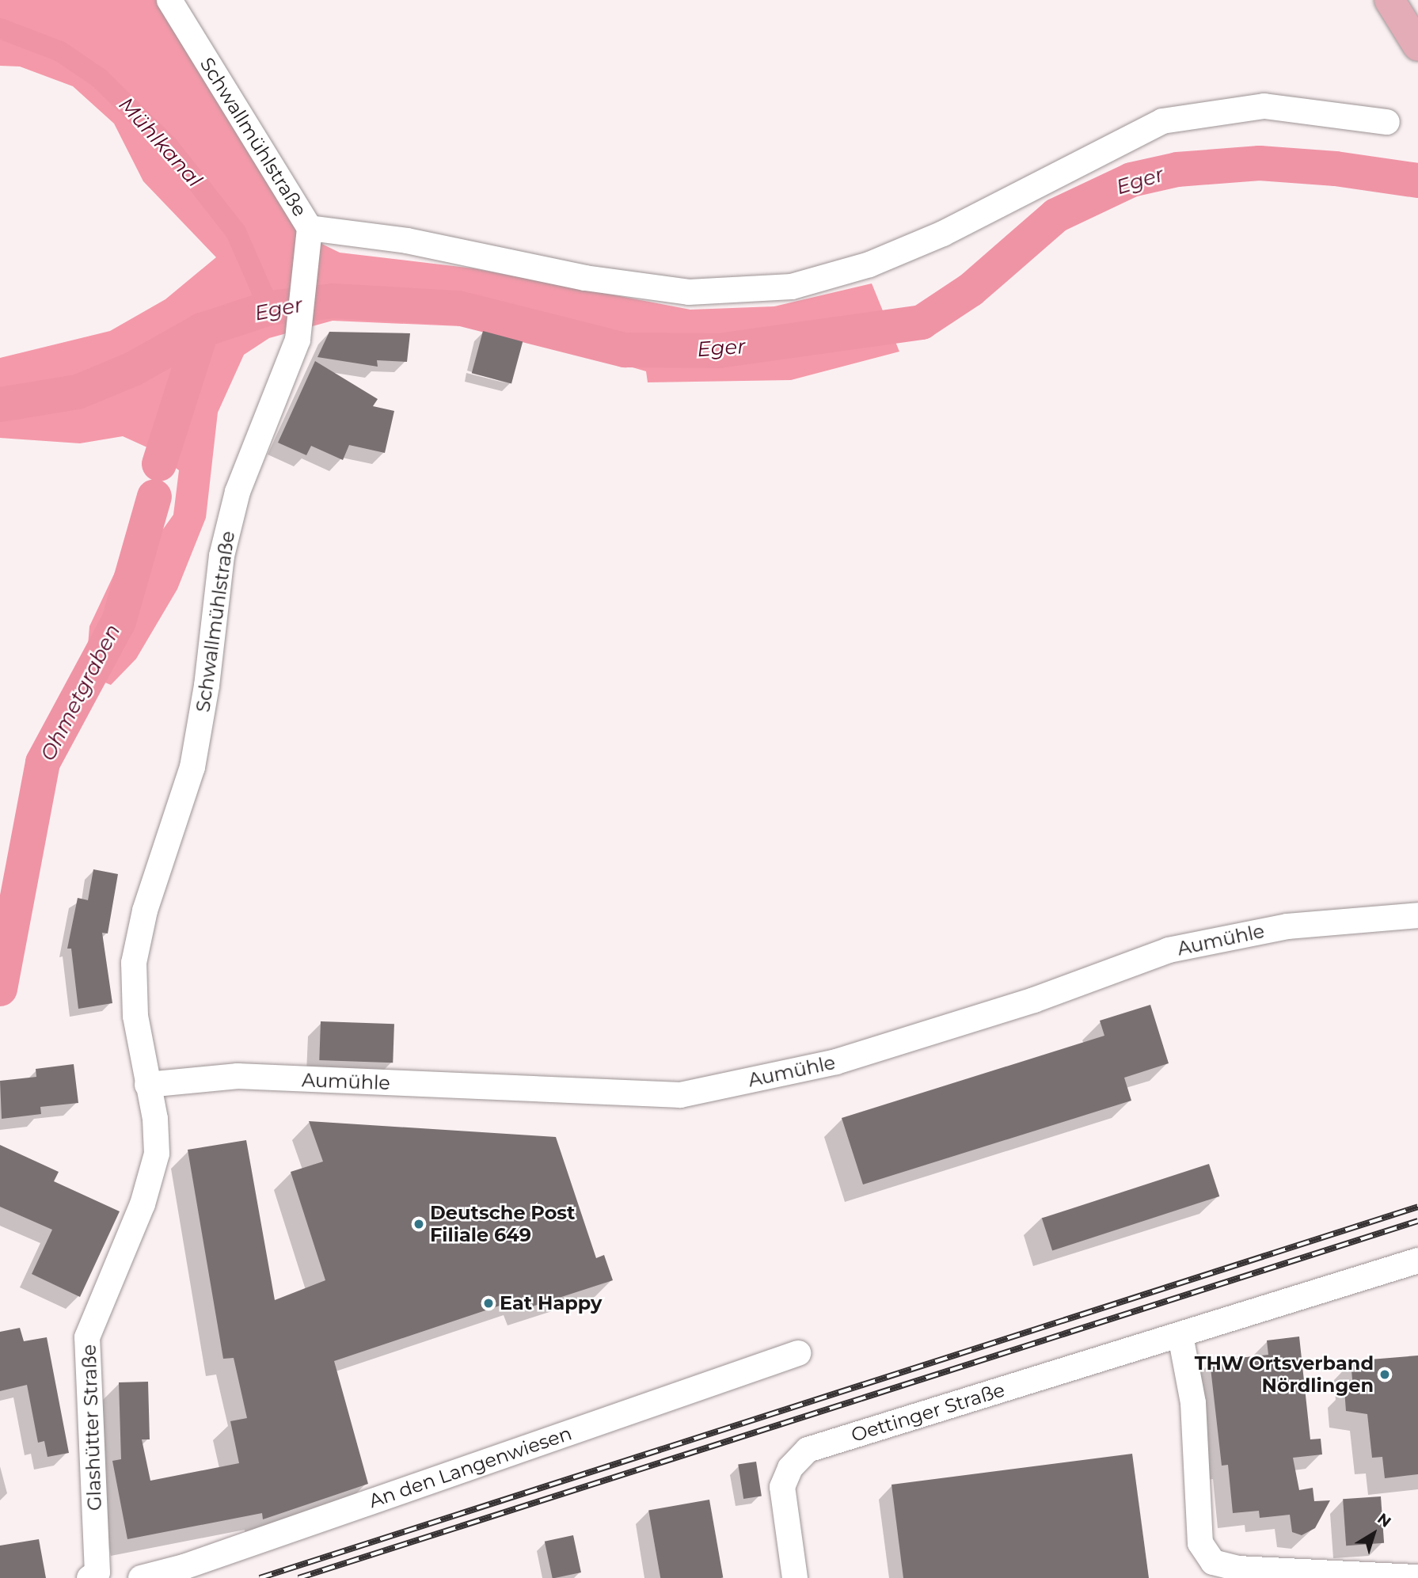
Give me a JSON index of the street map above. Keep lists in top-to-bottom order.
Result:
{
  "streets": {
    "street": [
      "Schwallmühlstraße",
      "Aumühle",
      "Oettinger Straße",
      "Glashütter Straße",
      "An den Langenwiesen"
    ]
  },
  "crossings": [
    ["Schwallmühlstraße", "Aumühle"],
    ["Schwallmühlstraße", "Glashütter Straße"]
  ],
  "water": ["Mühlkanal", "Eger", "Ohmetgraben"],
  "places": ["Deutsche Post Filiale 649", "Eat Happy", "THW Ortsverband Nördlingen"],
  "north": "top right"
}
